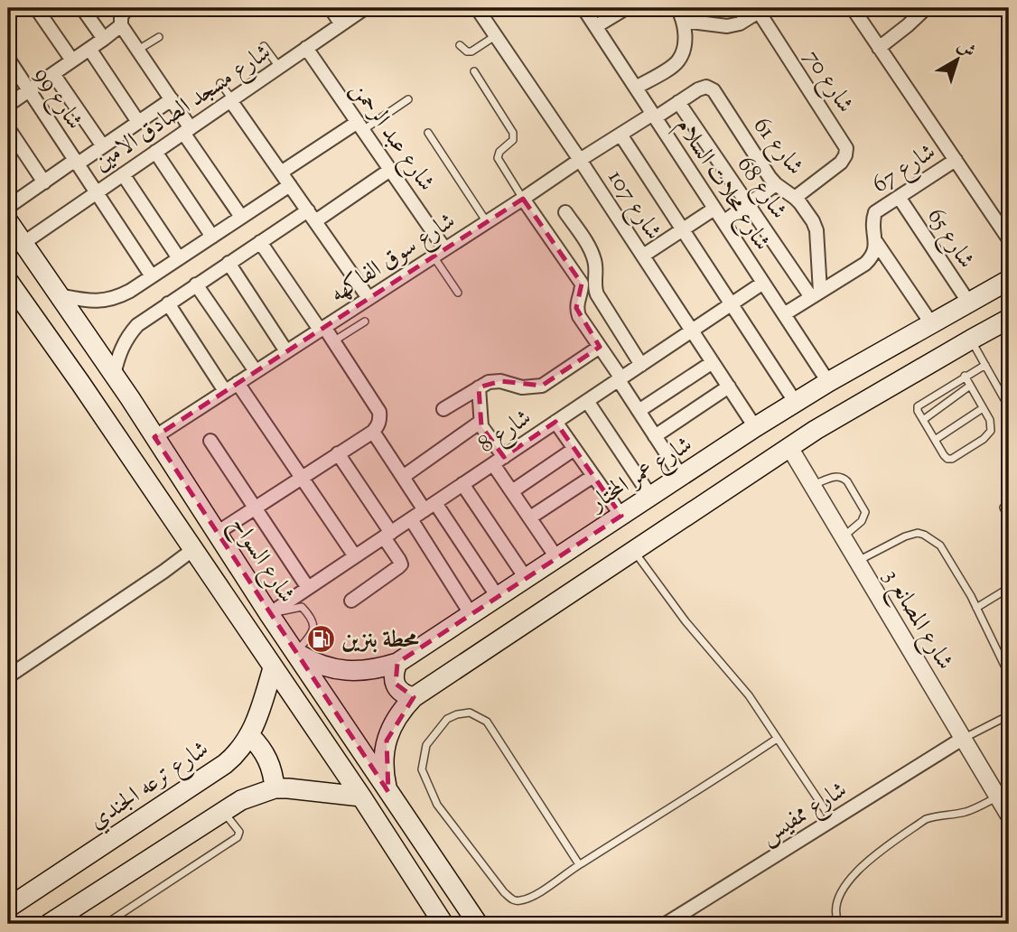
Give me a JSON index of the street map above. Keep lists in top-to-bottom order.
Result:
{
  "streets": {
    "main road": ["شارع عمر المختار", "شارع السواح", "شارع ترعه الجندي"],
    "street": [
      "شارع 70",
      "شارع 99",
      "شارع مسجد الصادق الامين",
      "شارع عبد الرحمن",
      "شارع 61",
      "شارع 67",
      "شارع محلات السلام",
      "شارع 68",
      "شارع 107",
      "شارع 65",
      "شارع سوق الفاكهه",
      "شارع 8",
      "شارع المصانع 3",
      "شارع ممفيس"
    ]
  },
  "crossings": [
    ["شارع 70", "شارع 61"],
    ["شارع 99", "شارع مسجد الصادق الامين"],
    ["شارع مسجد الصادق الامين", "شارع عبد الرحمن"],
    ["شارع مسجد الصادق الامين", "شارع السواح"],
    ["شارع عبد الرحمن", "شارع سوق الفاكهه"],
    ["شارع 61", "شارع محلات السلام"],
    ["شارع 61", "شارع 68"],
    ["شارع 61", "شارع سوق الفاكهه"],
    ["شارع 67", "شارع 65"],
    ["شارع محلات السلام", "شارع سوق الفاكهه"],
    ["شارع محلات السلام", "شارع 8"],
    ["شارع محلات السلام", "شارع عمر المختار"],
    ["شارع 107", "شارع سوق الفاكهه"],
    ["شارع 107", "شارع 8"],
    ["شارع 107", "شارع عمر المختار"],
    ["شارع 65", "شارع عمر المختار"],
    ["شارع سوق الفاكهه", "شارع السواح"],
    ["شارع 8", "شارع السواح"],
    ["شارع عمر المختار", "شارع السواح"],
    ["شارع المصانع 3", "شارع ممفيس"]
  ],
  "places": {
    "fuel station": ["محطة بنزين"]
  },
  "north": "top right"
}
